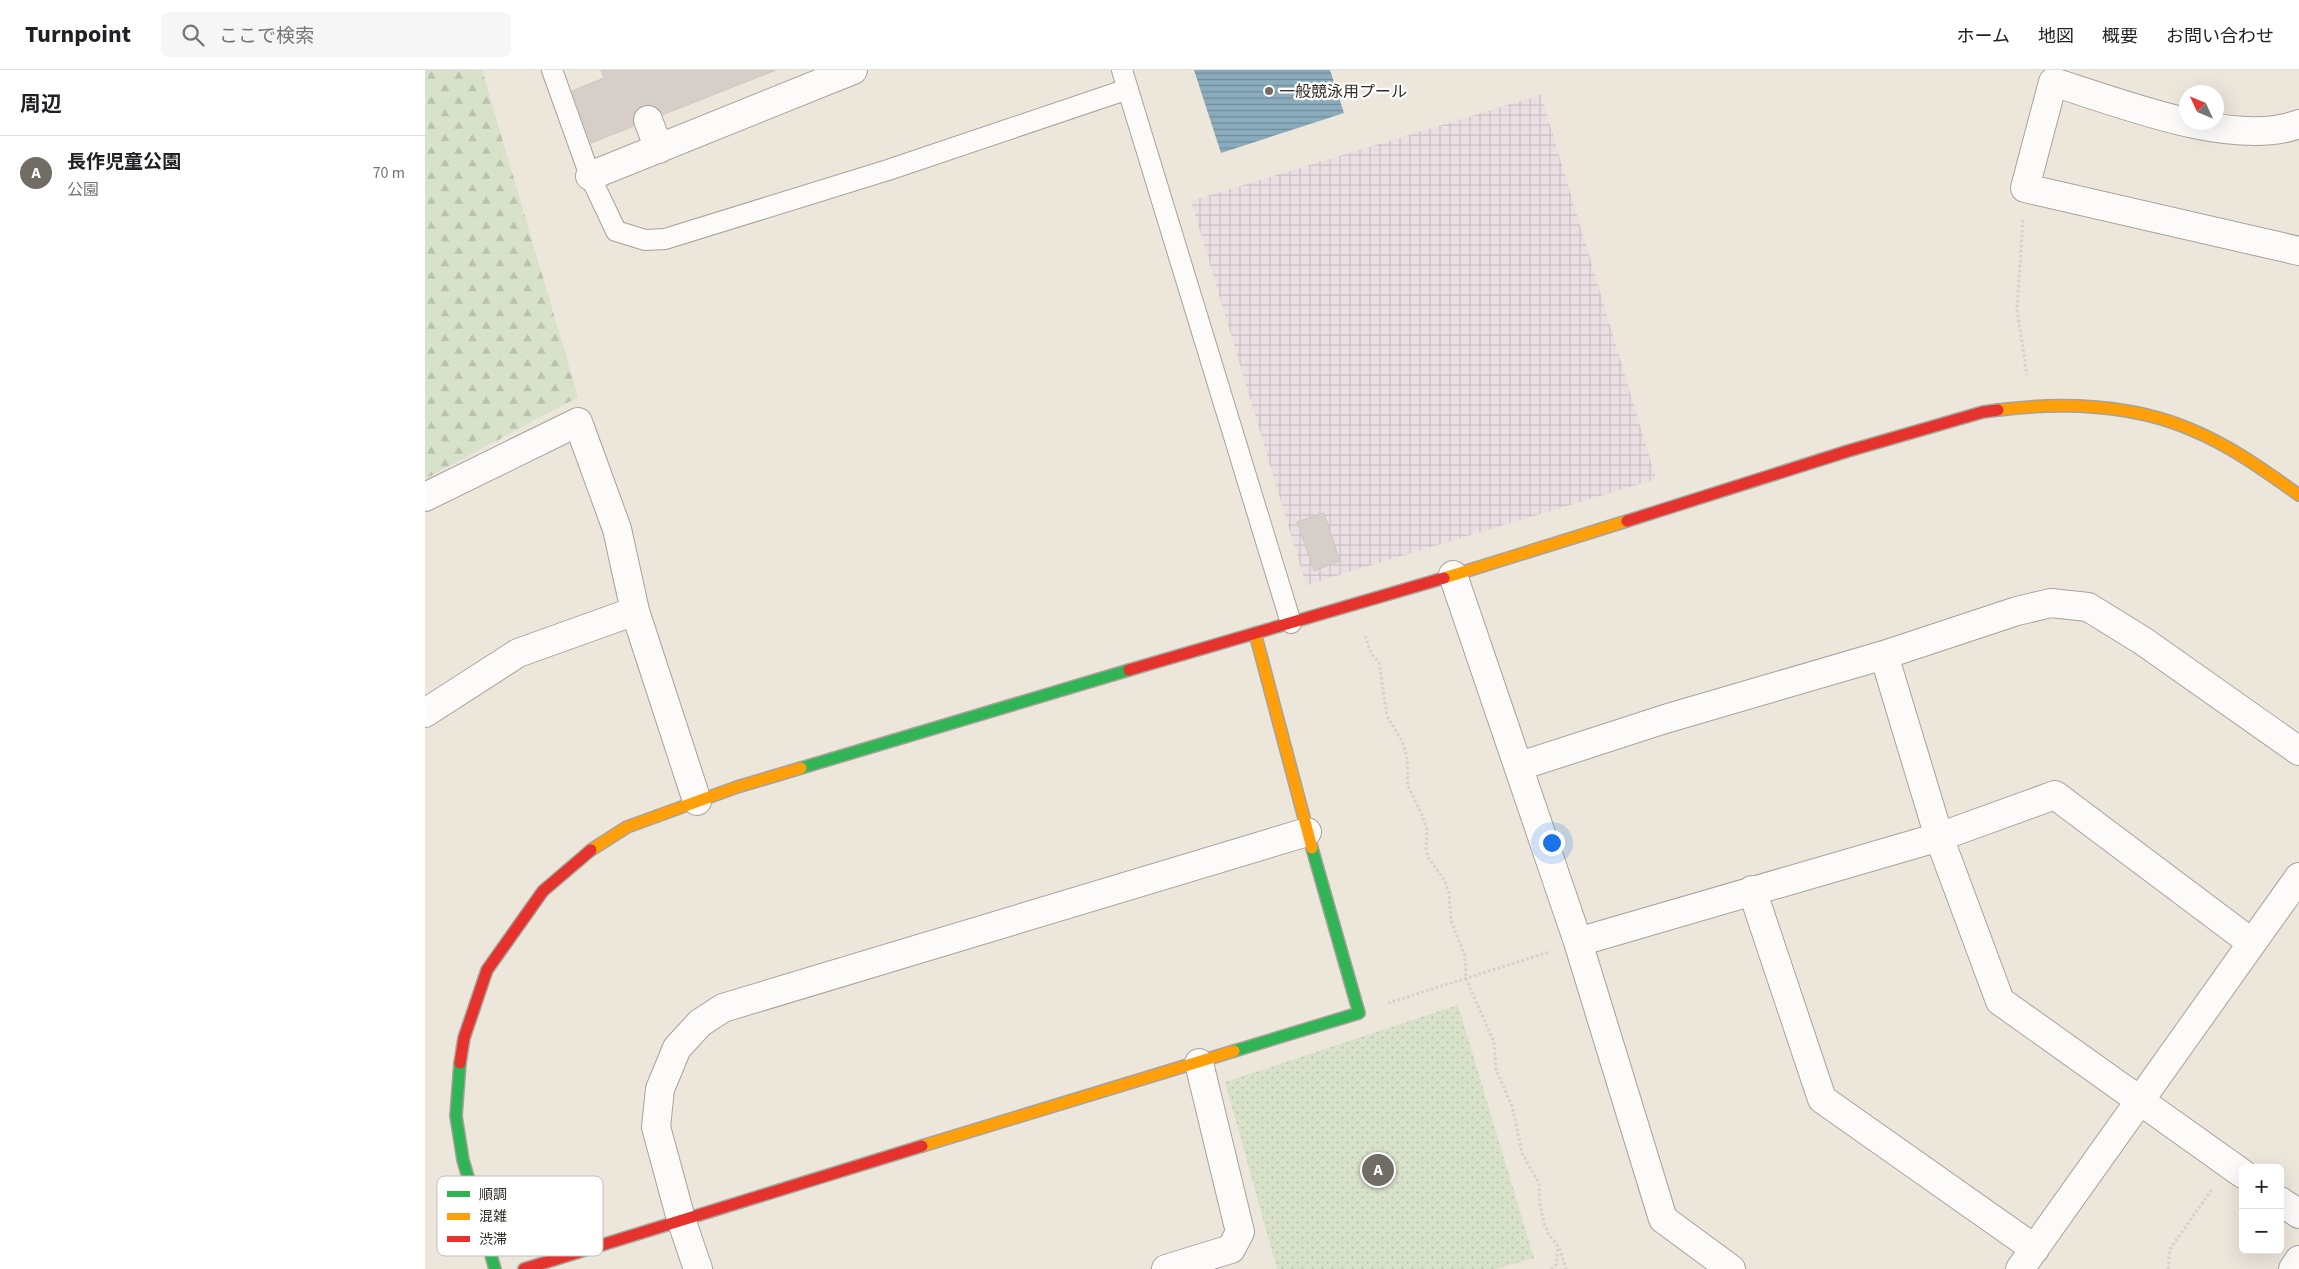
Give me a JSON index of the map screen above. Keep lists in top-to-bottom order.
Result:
{
  "places": ["一般競泳用プール"],
  "legend": ["順調", "混雑", "渋滞"],
  "north": "top left",
  "page": {
    "header": "Turnpoint",
    "search": "ここで検索",
    "nav": [
      "ホーム",
      "地図",
      "概要",
      "お問い合わせ"
    ],
    "heading": "周辺",
    "list": [
      {
        "mark": "A",
        "name": "長作児童公園",
        "note": "公園",
        "value": "70 m"
      }
    ],
    "pins": "A",
    "map_buttons": ["+", "−"]
  }
}
